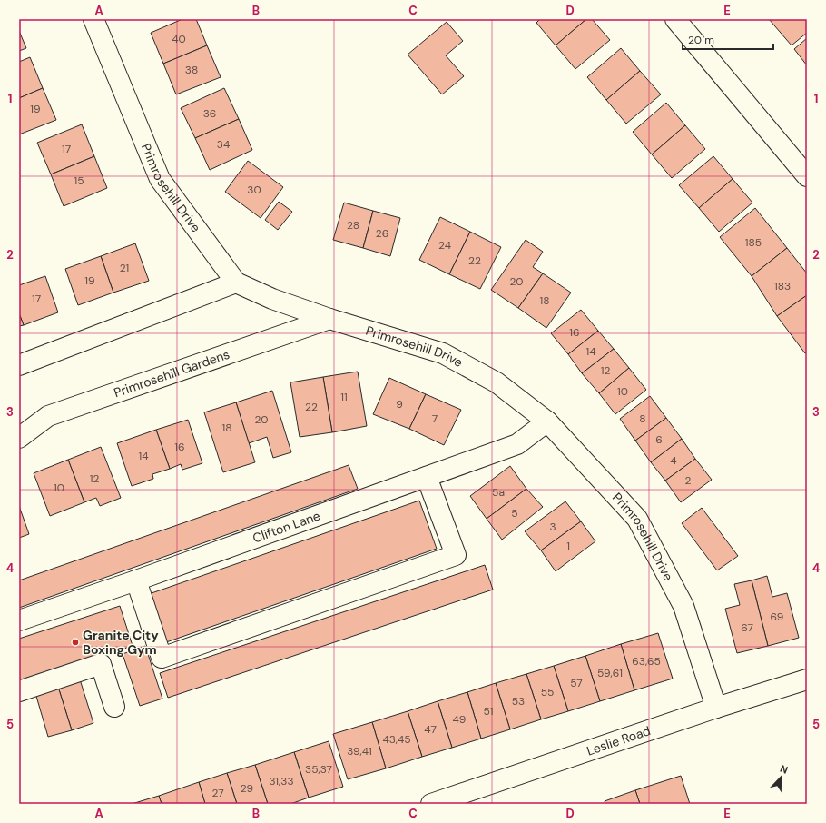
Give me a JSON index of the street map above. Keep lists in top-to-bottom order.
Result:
{
  "streets": {
    "street": [
      "Primrosehill Drive",
      "Primrosehill Gardens",
      "Clifton Lane",
      "Leslie Road"
    ]
  },
  "crossings": [
    ["Primrosehill Drive", "Primrosehill Gardens"],
    ["Primrosehill Drive", "Clifton Lane"],
    ["Primrosehill Drive", "Leslie Road"]
  ],
  "places": ["Granite City Boxing Gym"],
  "house_numbers": [
    "40",
    "38",
    "19",
    "36",
    "34",
    "17",
    "15",
    "30",
    "28",
    "26",
    "185",
    "24",
    "22",
    "21",
    "19",
    "20",
    "183",
    "17",
    "18",
    "16",
    "14",
    "12",
    "10",
    "11",
    "9",
    "22",
    "7",
    "8",
    "20",
    "18",
    "6",
    "16",
    "14",
    "4",
    "12",
    "2",
    "10",
    "5a",
    "5",
    "3",
    "1",
    "69",
    "67",
    "63,65",
    "59,61",
    "57",
    "55",
    "53",
    "51",
    "49",
    "47",
    "43,45",
    "39,41",
    "35,37",
    "31,33",
    "29",
    "27"
  ],
  "scale_bar": "20 m",
  "north": "top",
  "grid": {
    "columns": [
      "A",
      "B",
      "C",
      "D",
      "E"
    ],
    "rows": [
      "1",
      "2",
      "3",
      "4",
      "5"
    ]
  }
}
